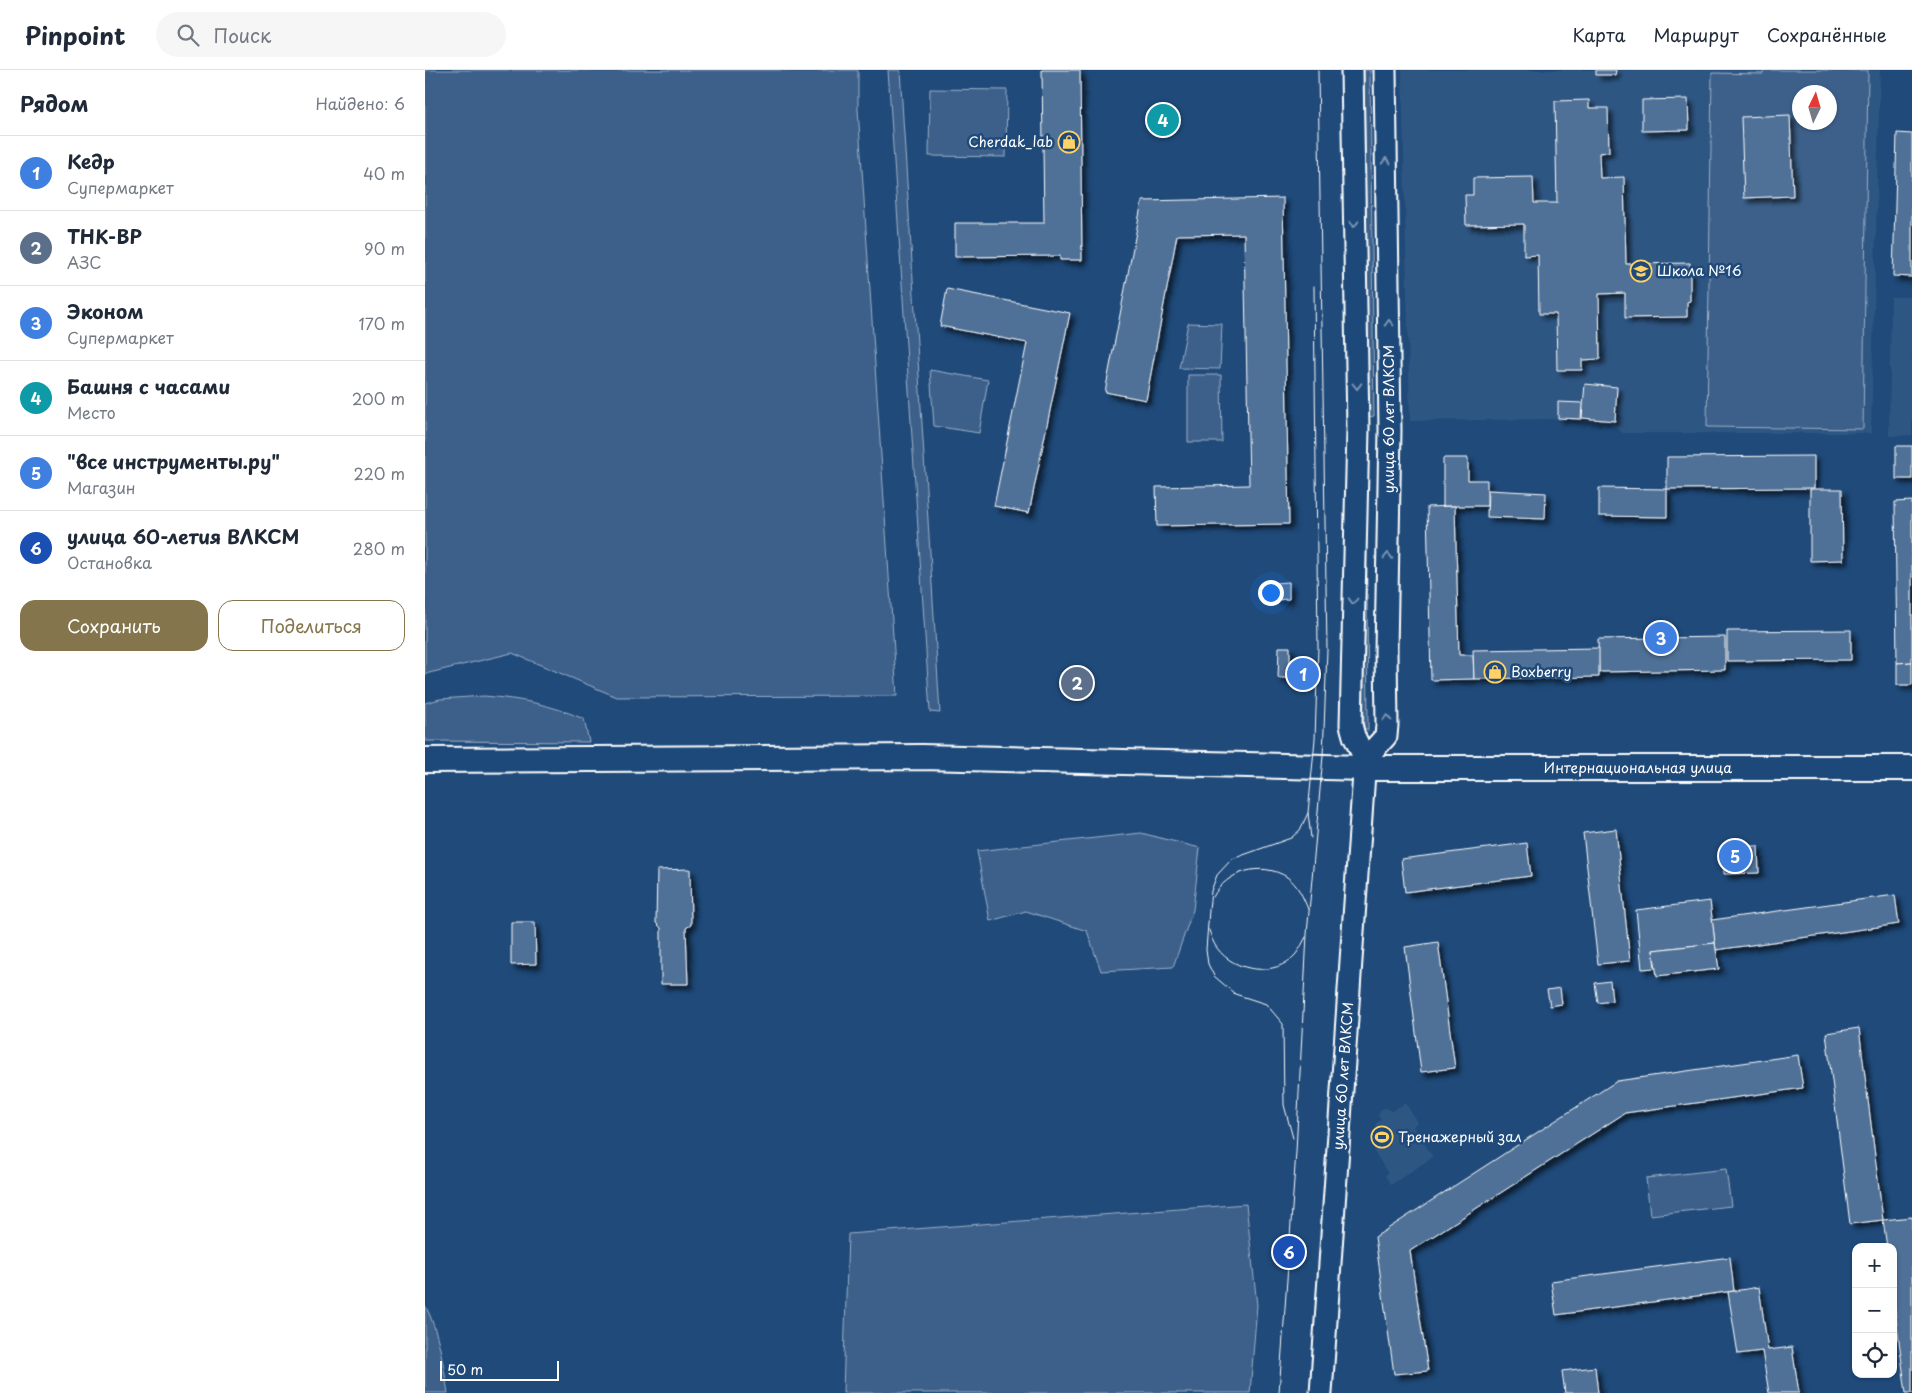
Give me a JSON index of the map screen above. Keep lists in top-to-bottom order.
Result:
{
  "streets": {
    "main road": ["Интернациональная улица"],
    "street": ["улица 60 лет ВЛКСМ"]
  },
  "crossings": [
    ["улица 60 лет ВЛКСМ", "Интернациональная улица"]
  ],
  "places": {
    "shop": ["Cherdak_lab", "Boxberry"],
    "school or university": ["Школа №16"],
    "sports": ["Тренажерный зал"]
  },
  "scale_bar": "50 m",
  "north": "top",
  "page": {
    "header": "Pinpoint",
    "search": "Поиск",
    "nav": ["Карта", "Маршрут", "Сохранённые"],
    "heading": ["Рядом", "Найдено: 6"],
    "pins": [
      "4",
      "3",
      "1",
      "2",
      "5",
      "6"
    ],
    "list": [
      {
        "mark": "1",
        "name": "Кедр",
        "note": "Супермаркет",
        "value": "40 m"
      },
      {
        "mark": "2",
        "name": "ТНК-ВР",
        "note": "АЗС",
        "value": "90 m"
      },
      {
        "mark": "3",
        "name": "Эконом",
        "note": "Супермаркет",
        "value": "170 m"
      },
      {
        "mark": "4",
        "name": "Башня с часами",
        "note": "Место",
        "value": "200 m"
      },
      {
        "mark": "5",
        "name": "\"все инструменты.ру\"",
        "note": "Магазин",
        "value": "220 m"
      },
      {
        "mark": "6",
        "name": "улица 60-летия ВЛКСМ",
        "note": "Остановка",
        "value": "280 m"
      }
    ],
    "buttons": ["Сохранить", "Поделиться"],
    "map_buttons": ["+", "−"],
    "scale": "50 m"
  }
}
